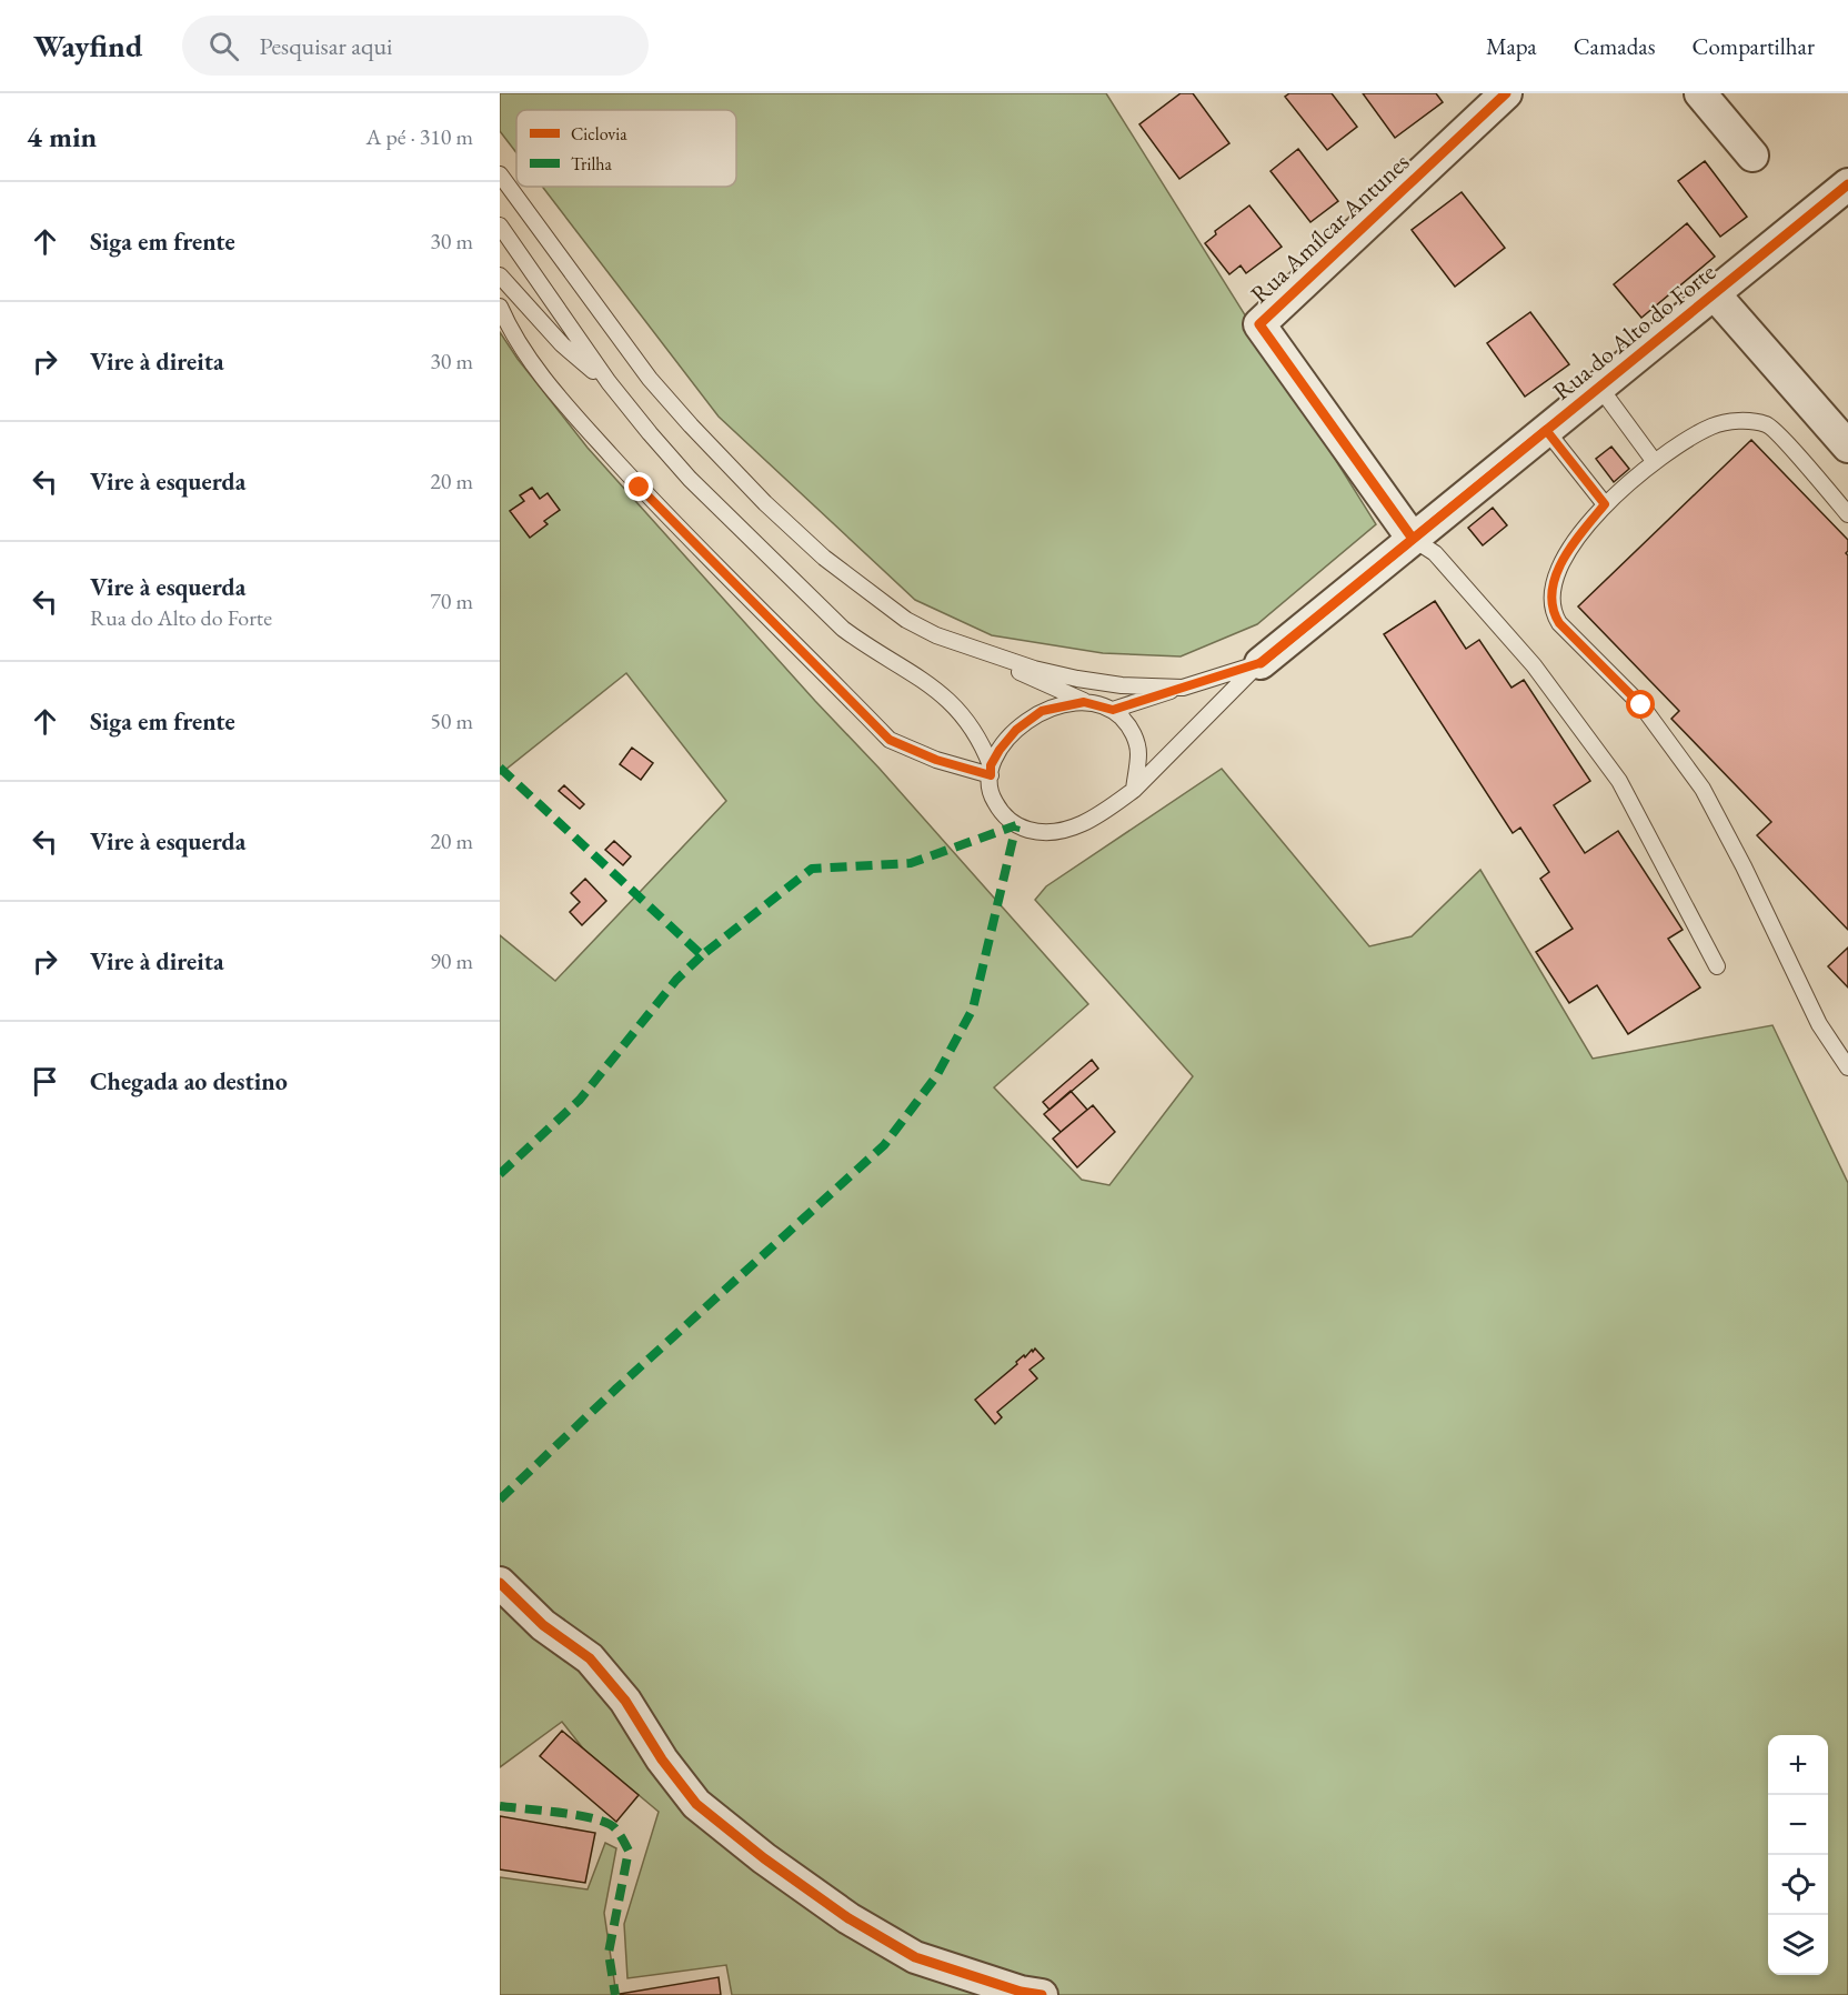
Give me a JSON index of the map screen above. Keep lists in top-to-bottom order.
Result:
{
  "streets": {
    "street": ["Rua Amílcar Antunes", "Rua do Alto do Forte"]
  },
  "crossings": [
    ["Rua Amílcar Antunes", "Rua do Alto do Forte"]
  ],
  "legend": ["Ciclovia", "Trilha"],
  "page": {
    "header": "Wayfind",
    "search": "Pesquisar aqui",
    "nav": ["Mapa", "Camadas", "Compartilhar"],
    "heading": ["4 min", "A pé · 310 m"],
    "list": [
      ["Siga em frente", "30 m"],
      ["Vire à direita", "30 m"],
      ["Vire à esquerda", "20 m"],
      ["Vire à esquerda", "Rua do Alto do Forte", "70 m"],
      ["Siga em frente", "50 m"],
      ["Vire à esquerda", "20 m"],
      ["Vire à direita", "90 m"],
      "Chegada ao destino"
    ],
    "map_buttons": ["+", "−"]
  }
}
